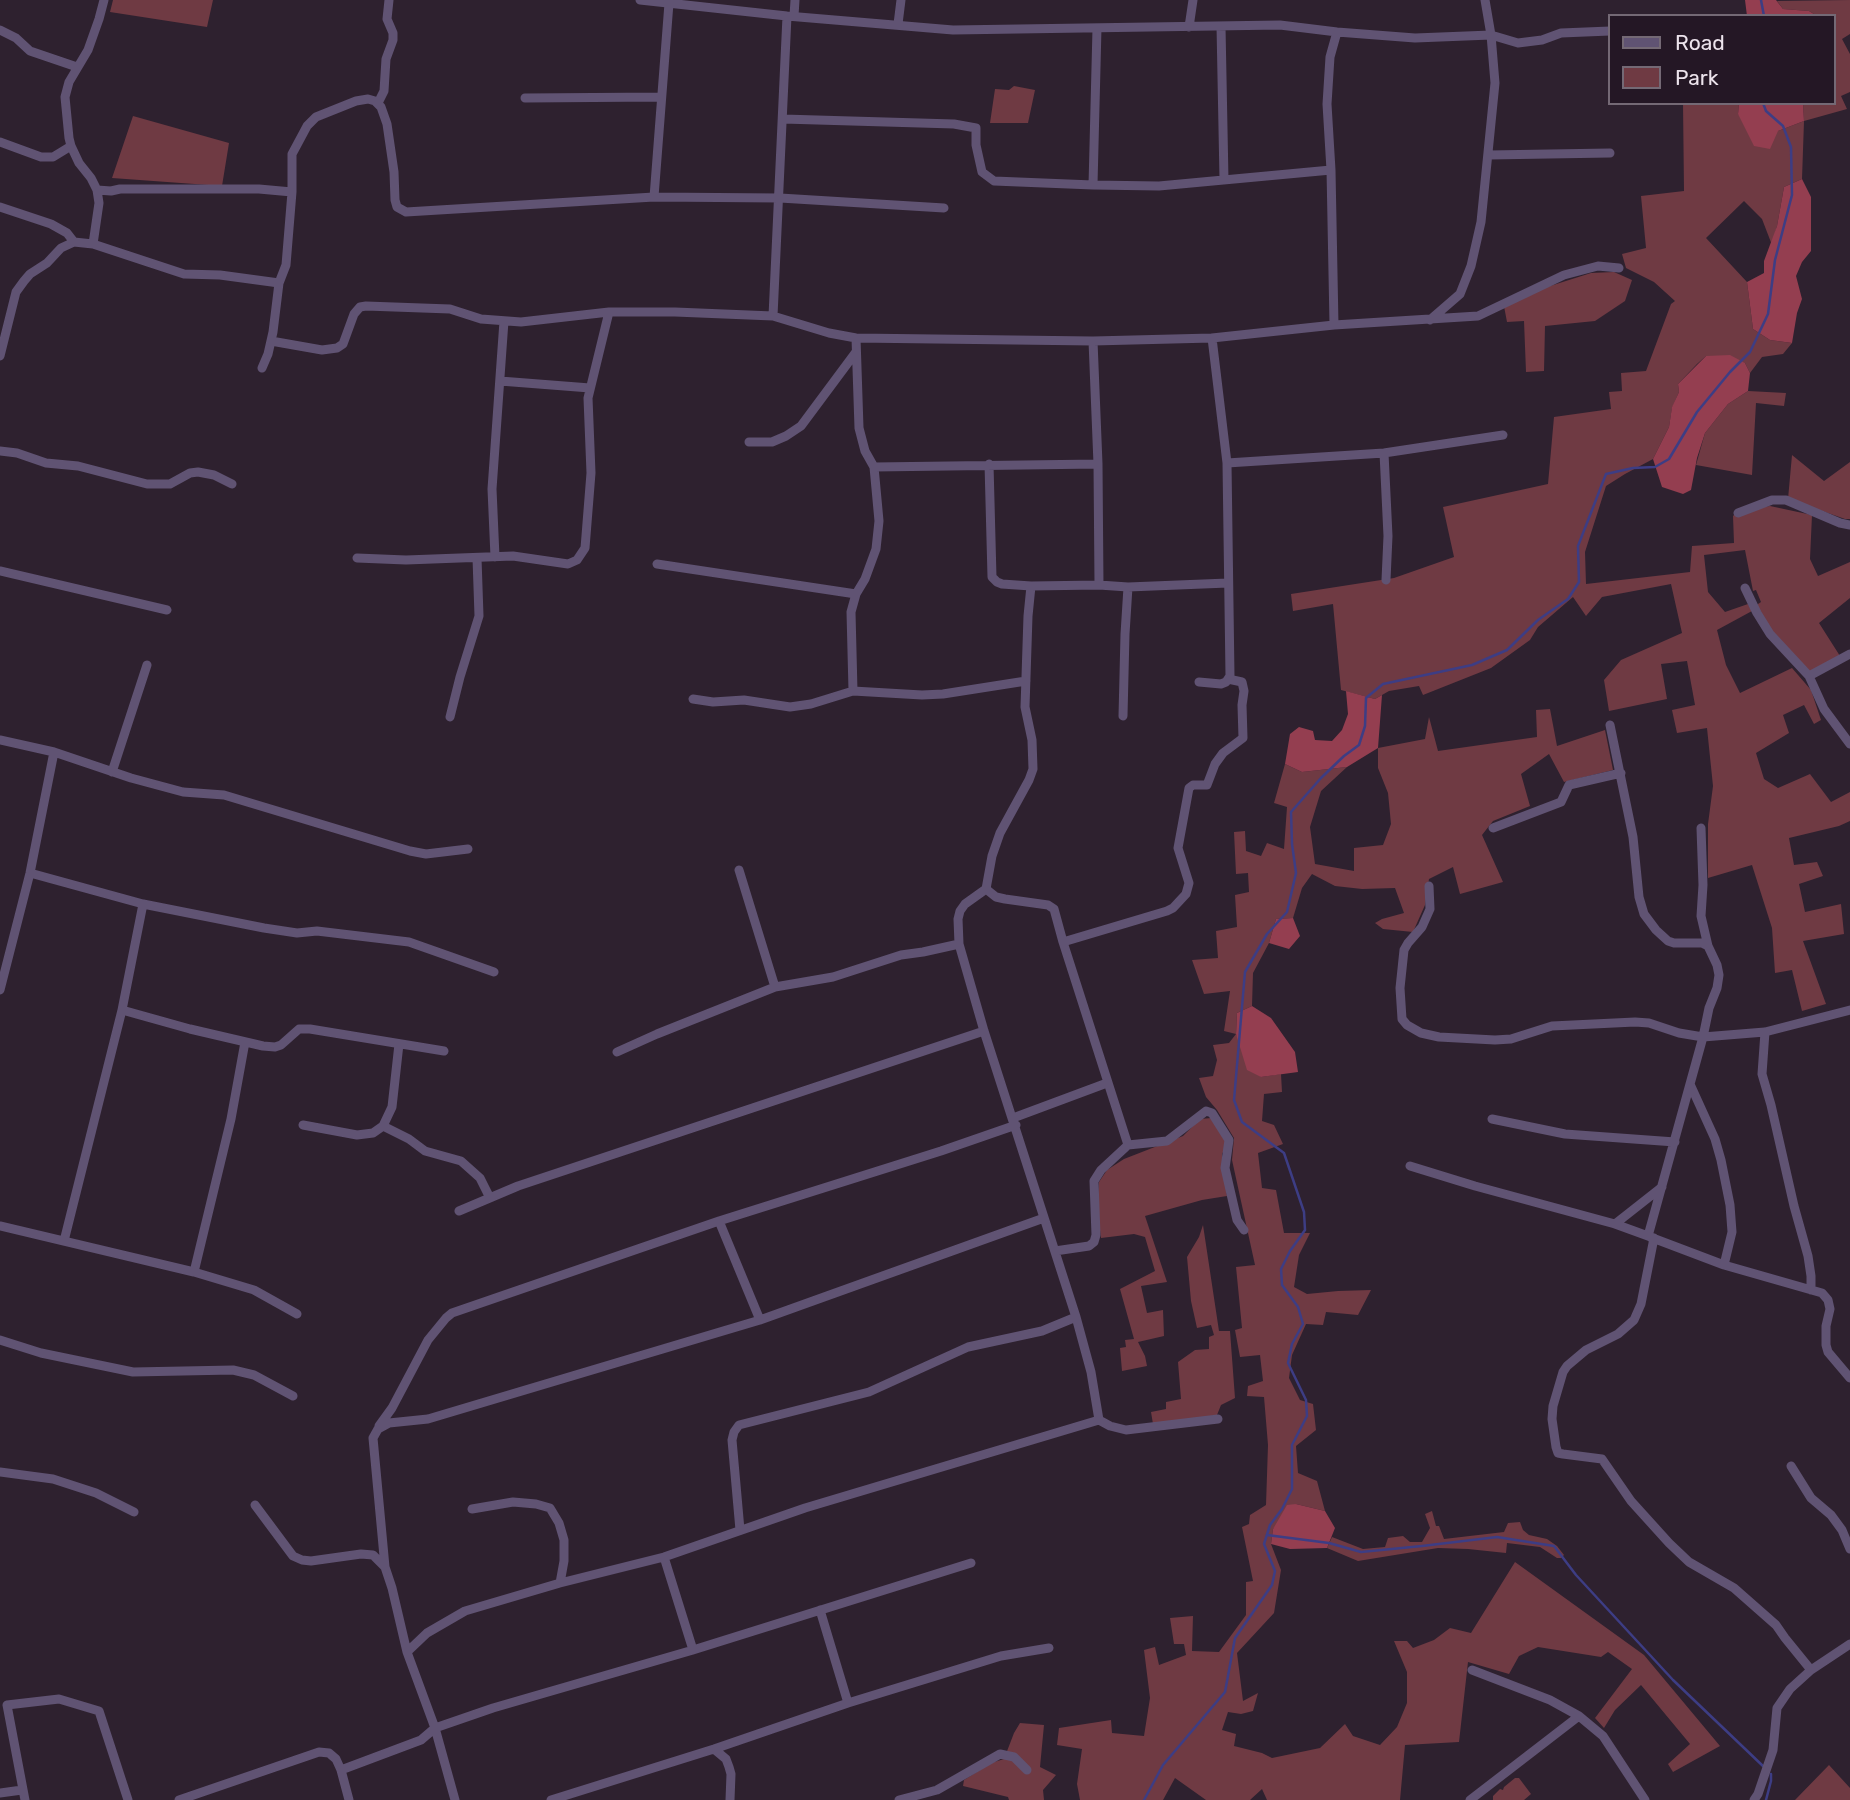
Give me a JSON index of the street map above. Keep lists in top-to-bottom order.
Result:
{
  "legend": ["Road", "Park"]
}
